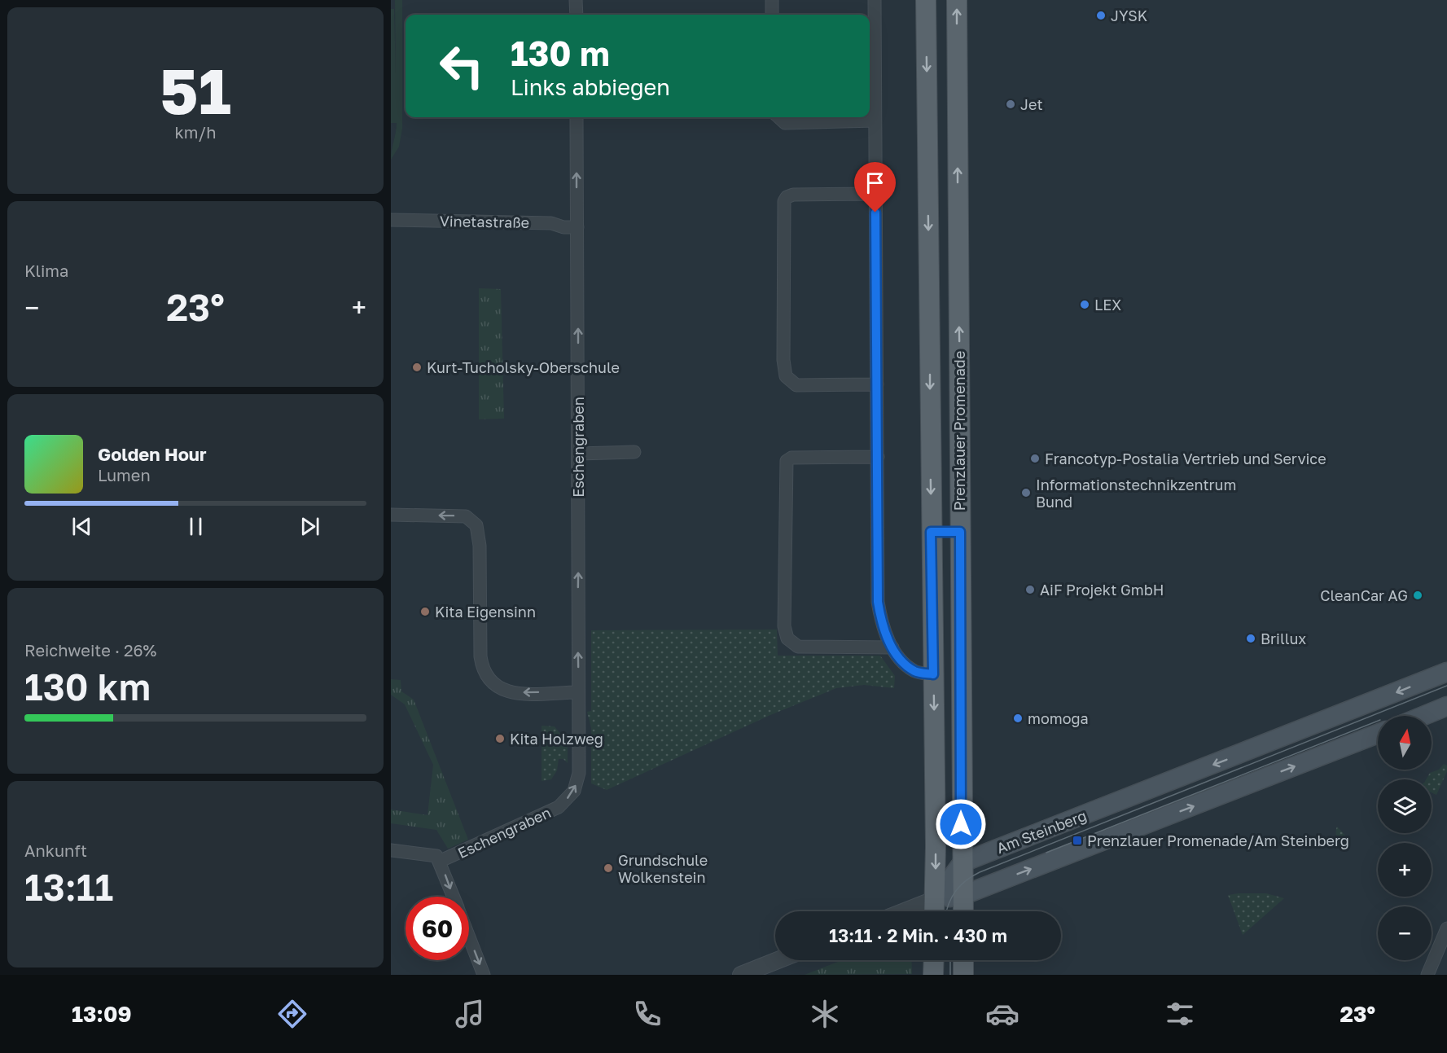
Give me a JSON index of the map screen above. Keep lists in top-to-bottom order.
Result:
{
  "streets": {
    "main road": ["Prenzlauer Promenade", "Am Steinberg"],
    "street": ["Vinetastraße", "Eschengraben"]
  },
  "crossings": [
    ["Vinetastraße", "Eschengraben"],
    ["Prenzlauer Promenade", "Am Steinberg"]
  ],
  "one_way": ["Eschengraben"],
  "places": {
    "other": [
      "JYSK",
      "Jet",
      "LEX",
      "Kurt-Tucholsky-Oberschule",
      "Francotyp-Postalia Vertrieb und Service",
      "Informationstechnikzentrum Bund",
      "AiF Projekt GmbH",
      "CleanCar AG",
      "Kita Eigensinn",
      "Brillux",
      "momoga",
      "Kita Holzweg",
      "Grundschule Wolkenstein"
    ],
    "transit": ["Prenzlauer Promenade/Am Steinberg"]
  },
  "north": "top",
  "page": {
    "tile": [
      ["51", "km/h"],
      "Klima",
      ["Reichweite · 26%", "130 km"],
      ["Ankunft", "13:11"]
    ],
    "turn": ["130 m", "Links abbiegen"],
    "heat": ["−", "23°", "+"],
    "song": ["Golden Hour", "Lumen"],
    "map_buttons": ["+", "−"],
    "limit": "60",
    "trip": "13:11 · 2 Min. · 430 m",
    "tabs": ["13:09", "23°"]
  }
}
